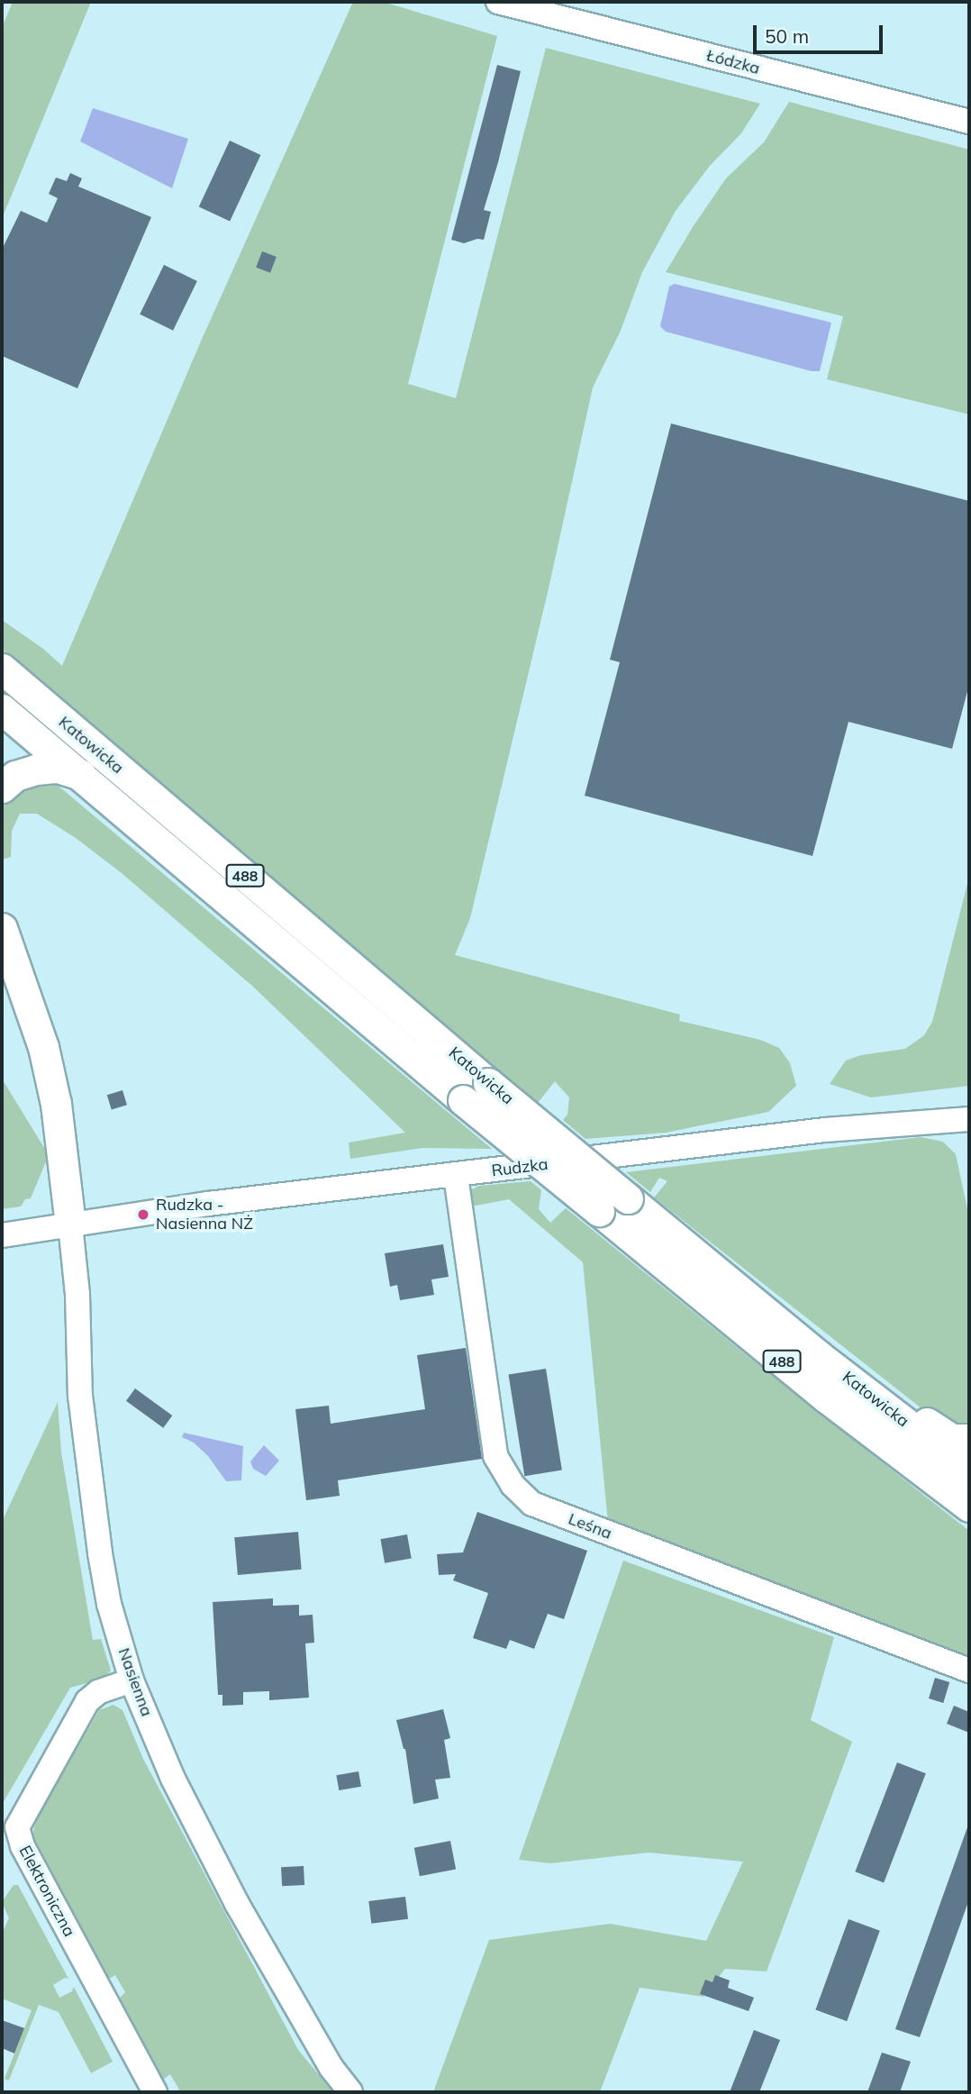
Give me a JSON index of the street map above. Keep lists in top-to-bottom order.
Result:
{
  "streets": {
    "main road": ["Katowicka", "488"],
    "street": [
      "Łódzka",
      "Rudzka",
      "Leśna",
      "Nasienna",
      "Elektroniczna"
    ]
  },
  "crossings": [
    ["Rudzka", "Leśna"],
    ["Rudzka", "Nasienna"],
    ["Nasienna", "Elektroniczna"]
  ],
  "places": ["Rudzka - Nasienna NŻ"],
  "scale_bar": "50 m"
}
